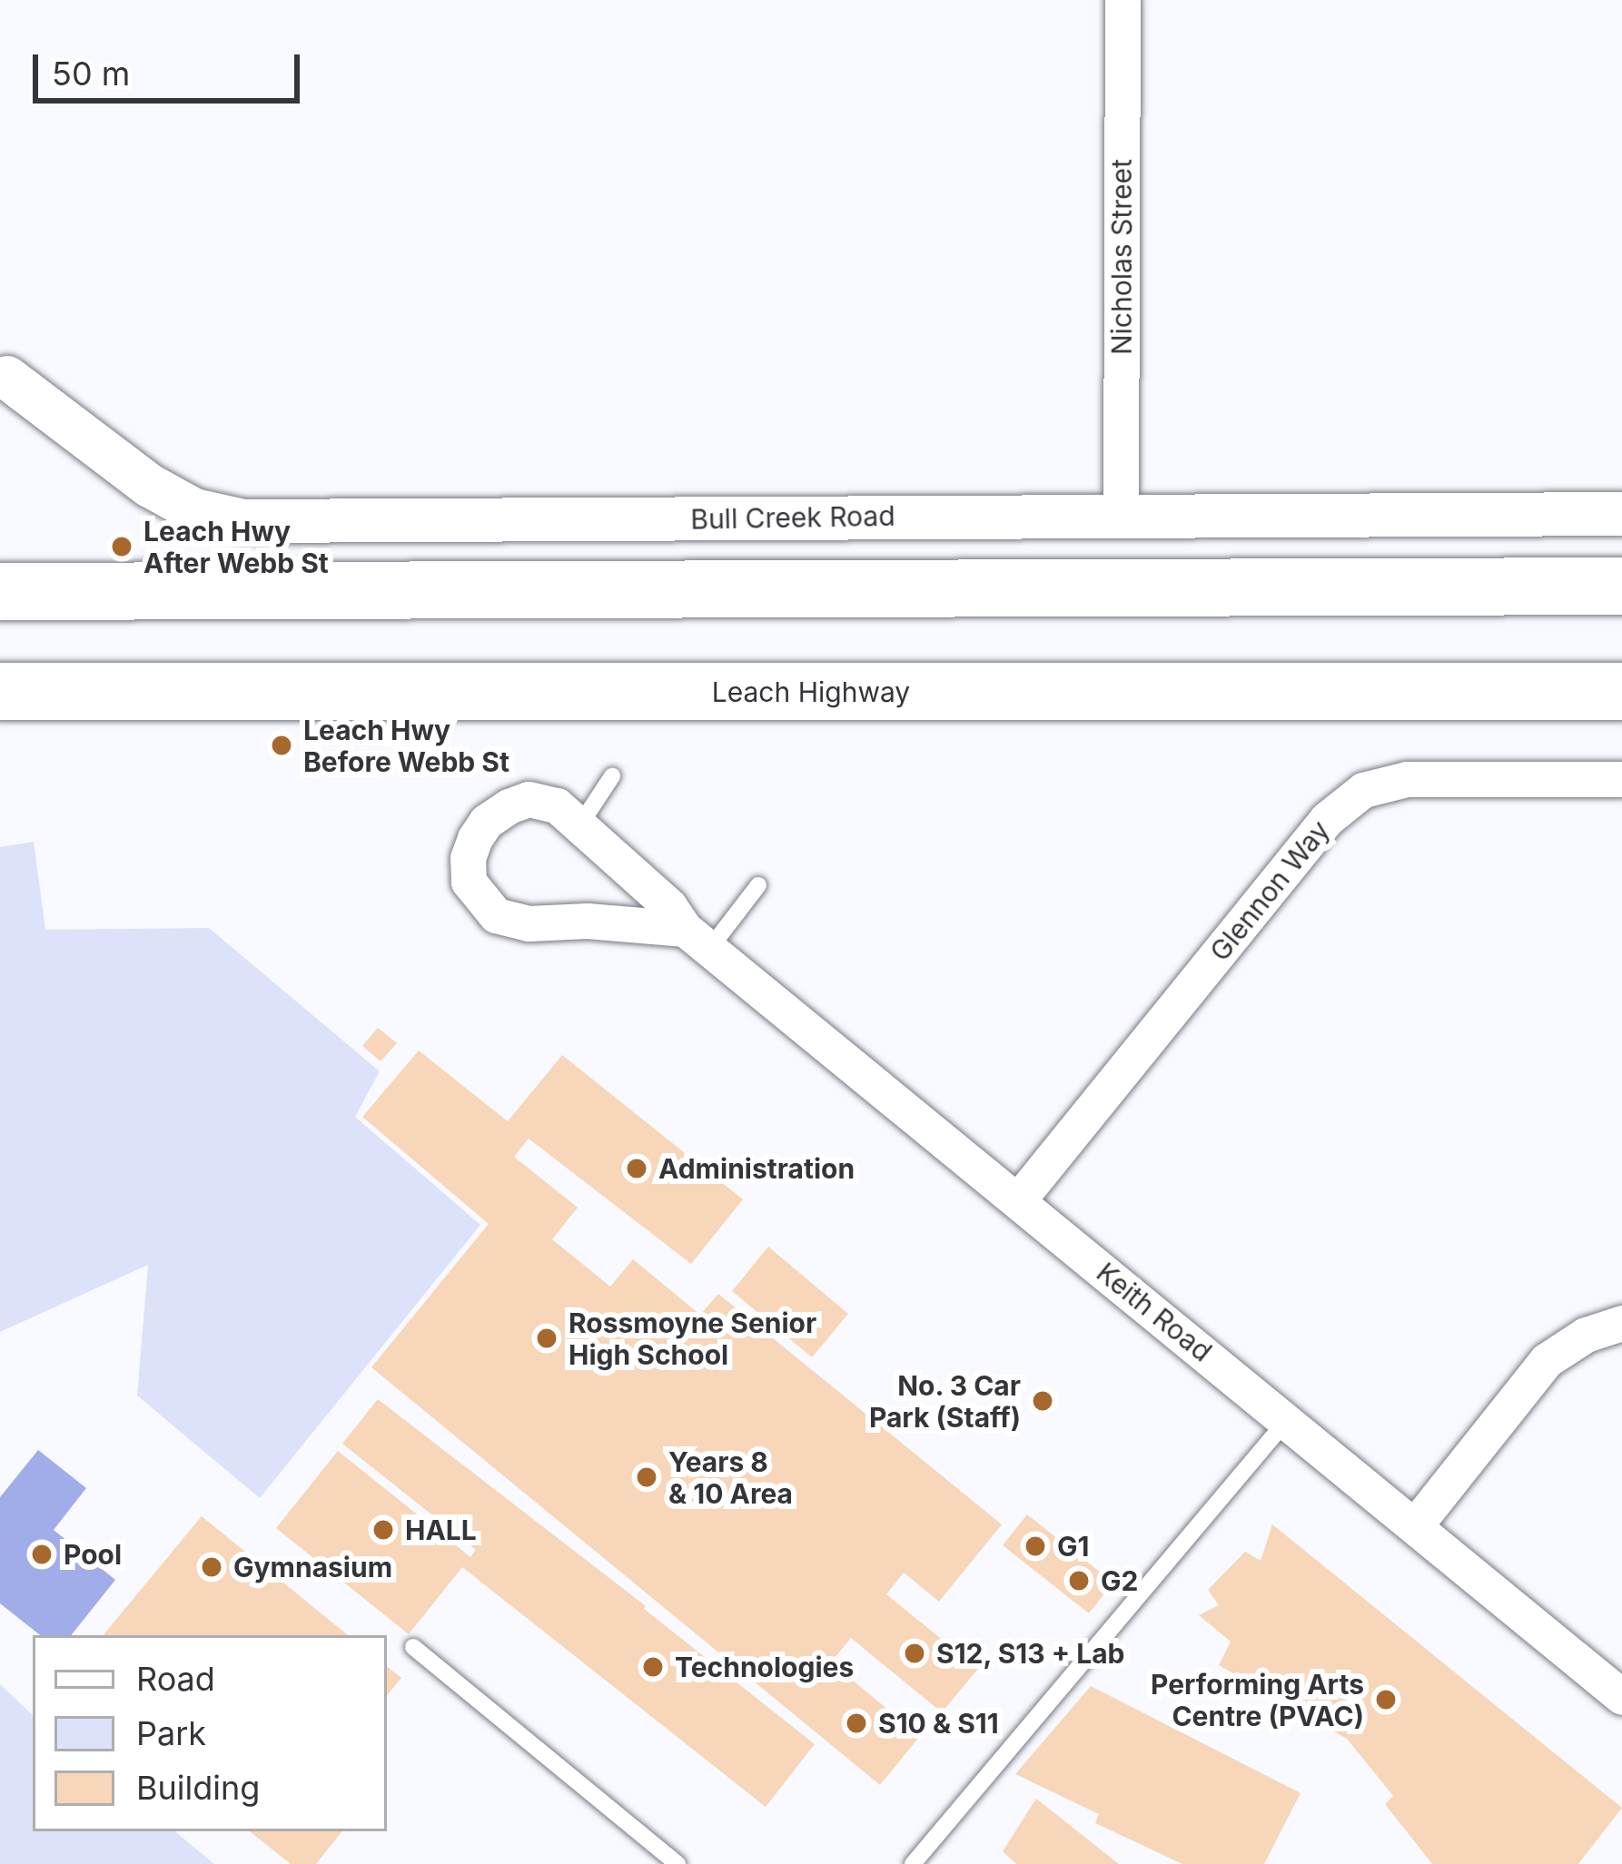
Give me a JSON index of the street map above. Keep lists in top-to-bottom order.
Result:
{
  "streets": {
    "highway": ["Leach Highway"],
    "street": [
      "Nicholas Street",
      "Bull Creek Road",
      "Glennon Way",
      "Keith Road"
    ]
  },
  "crossings": [
    ["Nicholas Street", "Bull Creek Road"],
    ["Glennon Way", "Keith Road"]
  ],
  "places": [
    "Leach Hwy After Webb St",
    "Leach Hwy Before Webb St",
    "Administration",
    "Rossmoyne Senior High School",
    "No. 3 Car Park (Staff)",
    "Years 8 & 10 Area",
    "HALL",
    "G1",
    "Pool",
    "Gymnasium",
    "G2",
    "S12, S13 + Lab",
    "Technologies",
    "Performing Arts Centre (PVAC)",
    "S10 & S11"
  ],
  "legend": ["Road", "Park", "Building"],
  "scale_bar": "50 m"
}
